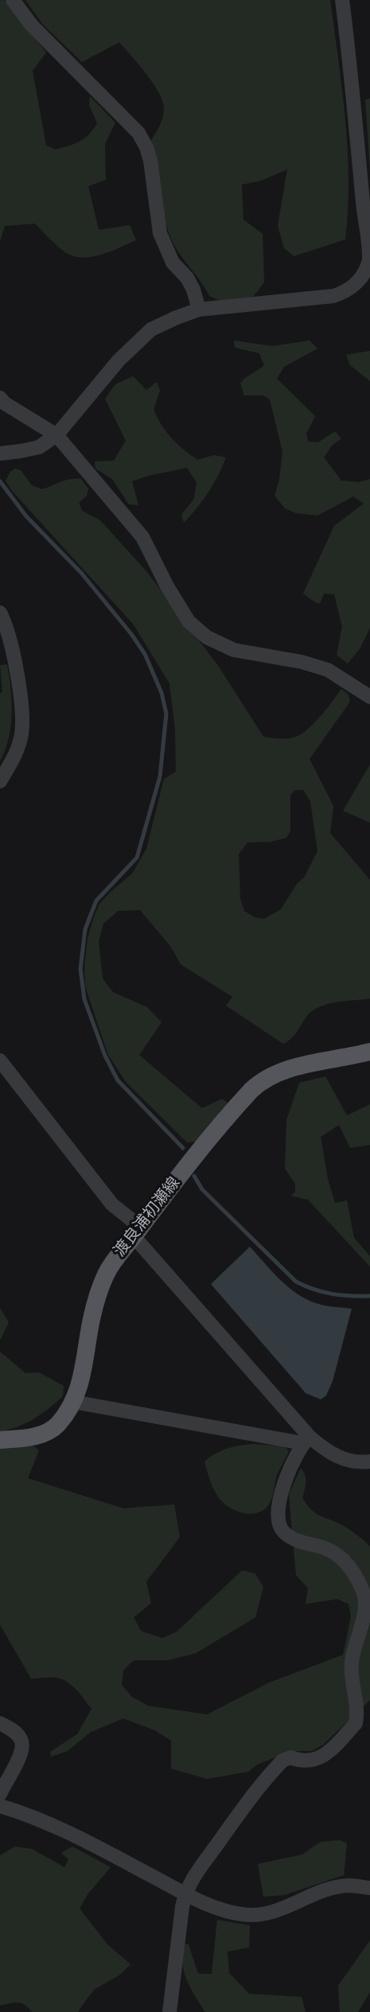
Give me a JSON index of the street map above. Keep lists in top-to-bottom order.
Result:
{
  "streets": {
    "main road": ["渡良浦初瀬線"]
  }
}
